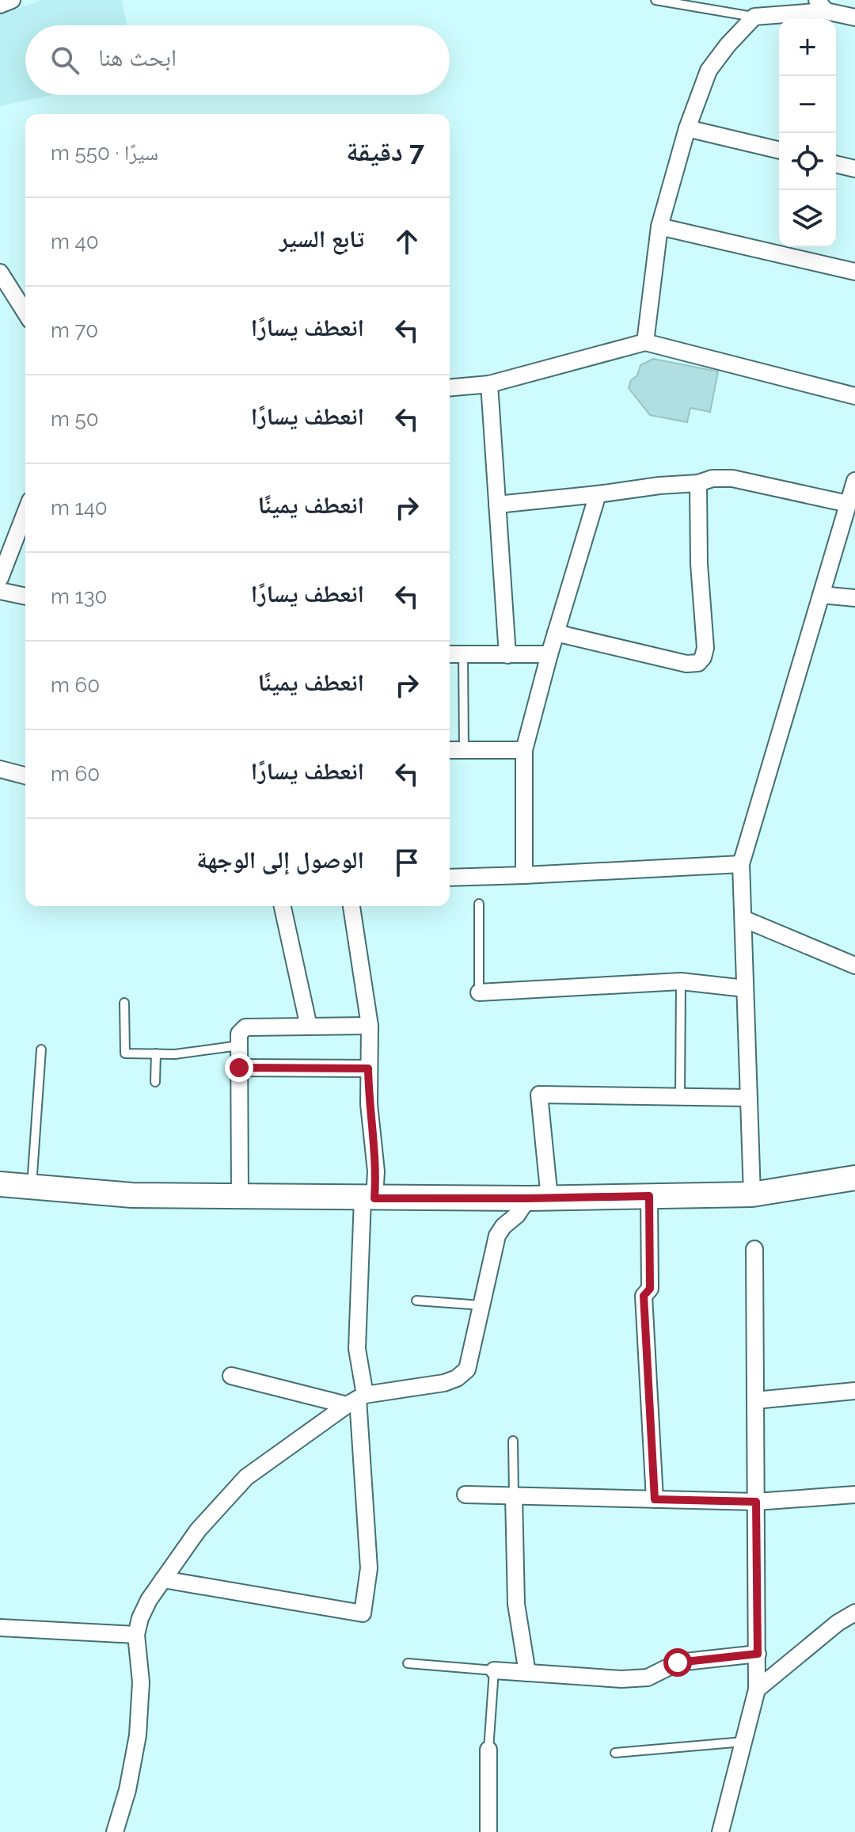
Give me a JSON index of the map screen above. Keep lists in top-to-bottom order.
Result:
{
  "page": {
    "map_buttons": ["+", "−"],
    "search": "ابحث هنا",
    "heading": ["7 دقيقة", "سيرًا · 550 m"],
    "list": [
      ["تابع السير", "40 m"],
      ["انعطف يسارًا", "70 m"],
      ["انعطف يسارًا", "50 m"],
      ["انعطف يمينًا", "140 m"],
      ["انعطف يسارًا", "130 m"],
      ["انعطف يمينًا", "60 m"],
      ["انعطف يسارًا", "60 m"],
      "الوصول إلى الوجهة"
    ]
  }
}
